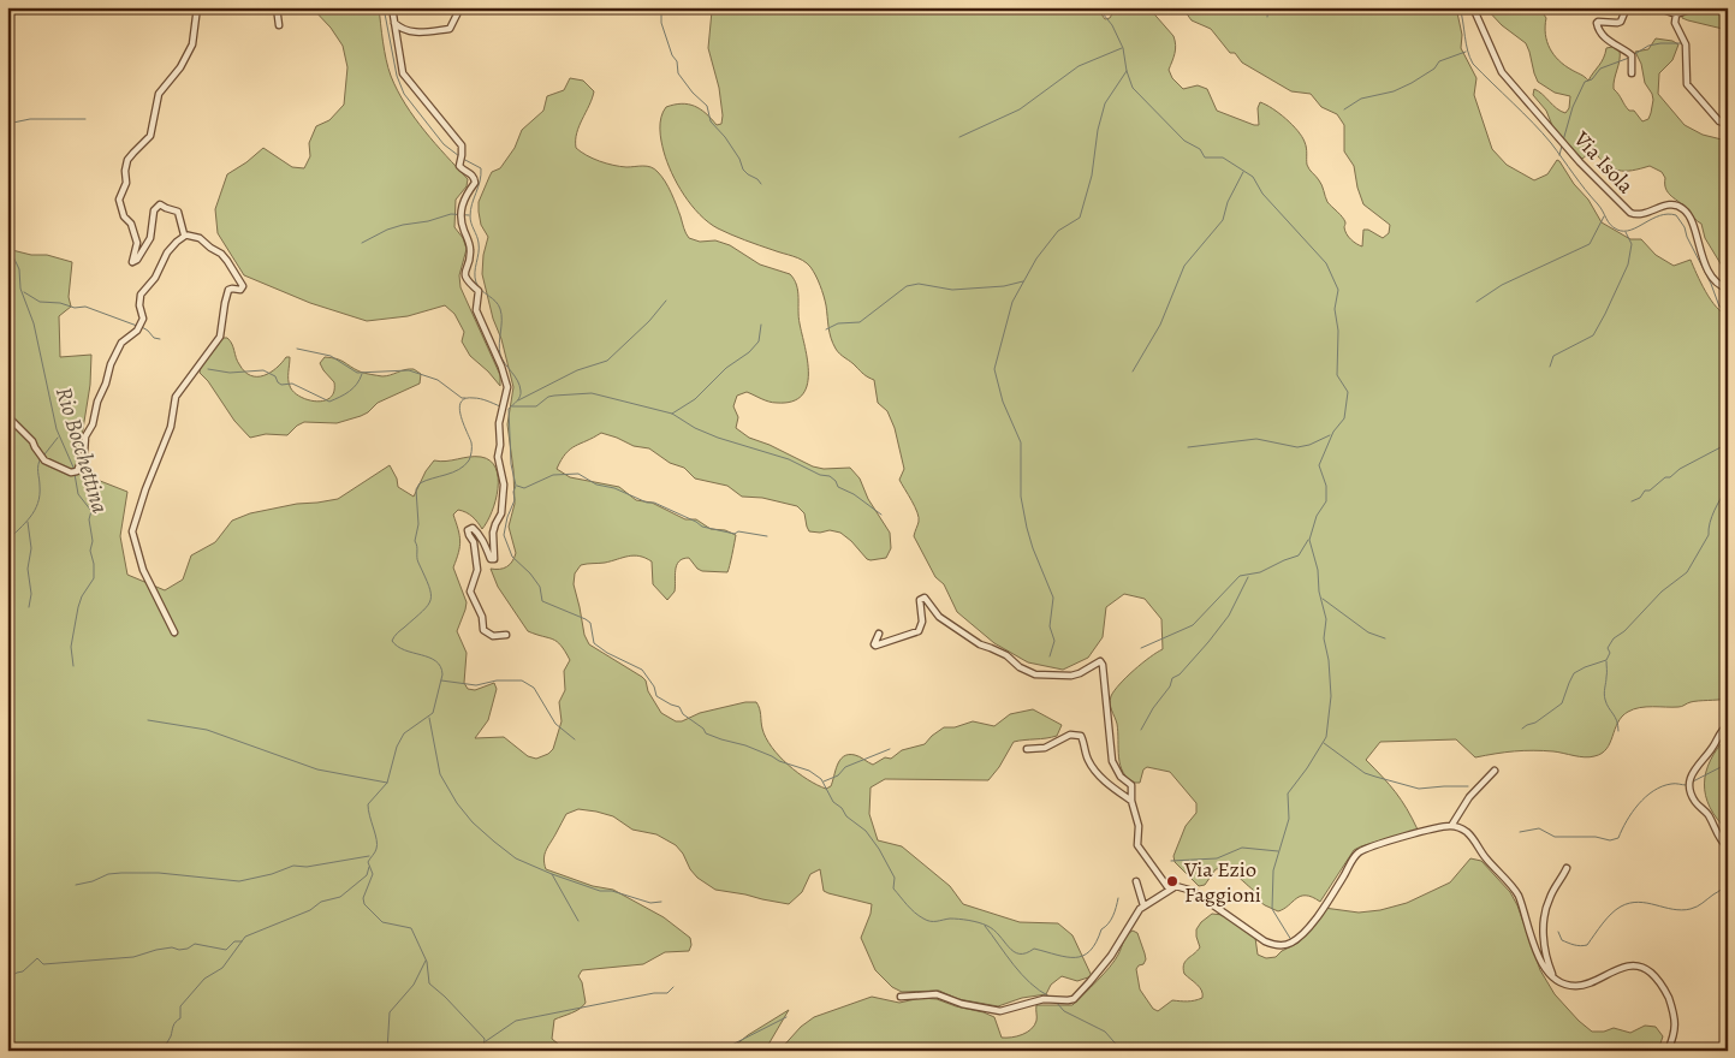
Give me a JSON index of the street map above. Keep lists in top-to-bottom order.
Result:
{
  "streets": {
    "street": ["Via Isola"]
  },
  "water": ["Rio Bocchettina"],
  "places": ["Via Ezio Faggioni"]
}
